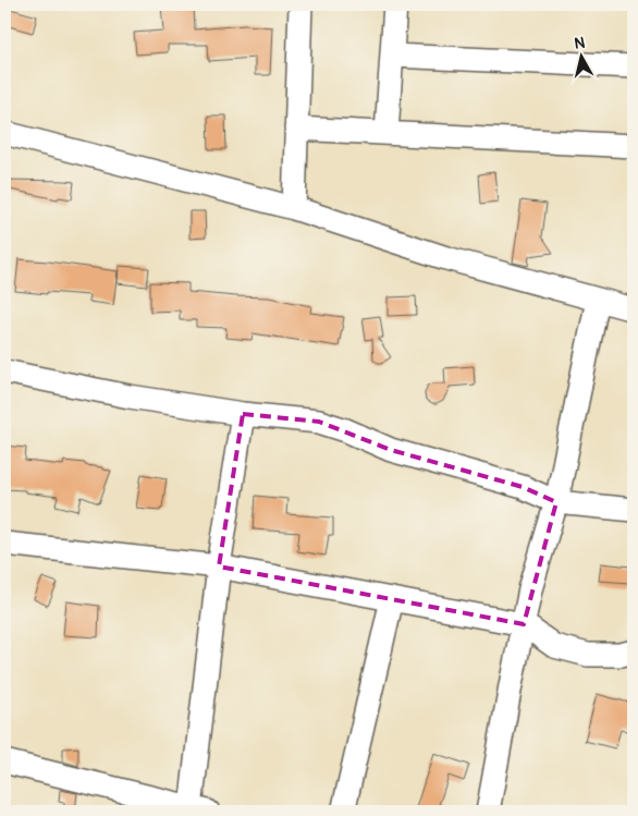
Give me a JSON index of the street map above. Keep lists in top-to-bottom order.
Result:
{
  "north": "top"
}
